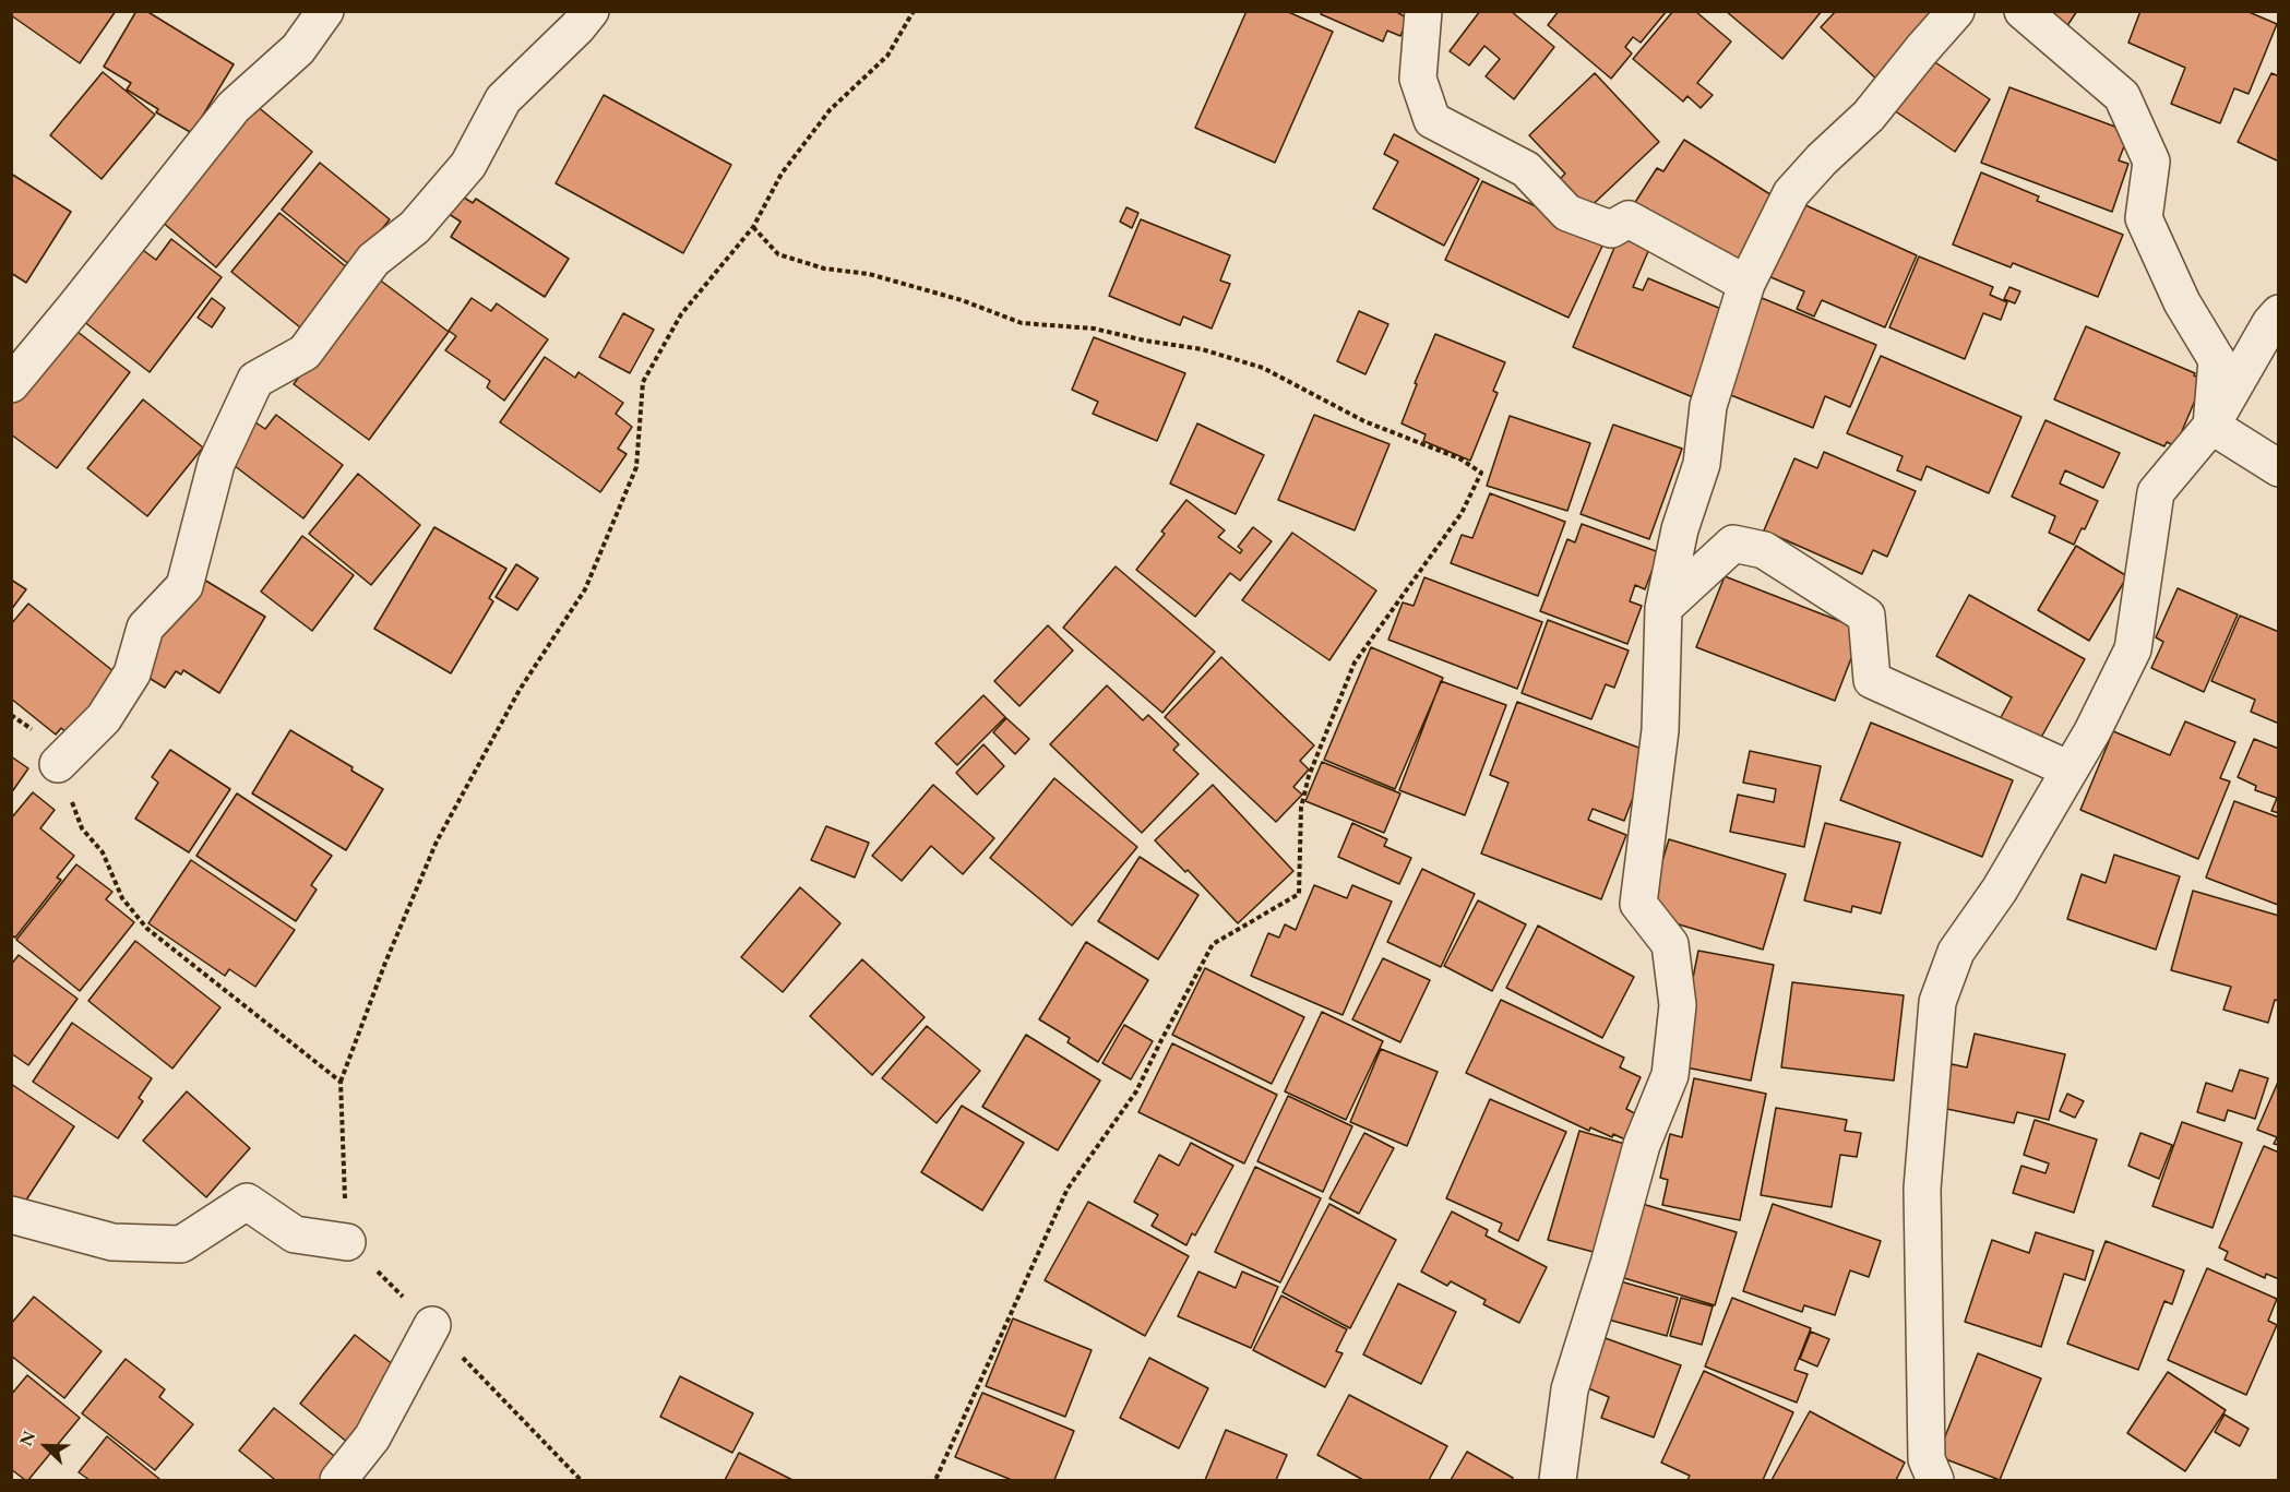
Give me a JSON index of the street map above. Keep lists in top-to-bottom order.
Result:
{
  "north": "top left"
}
